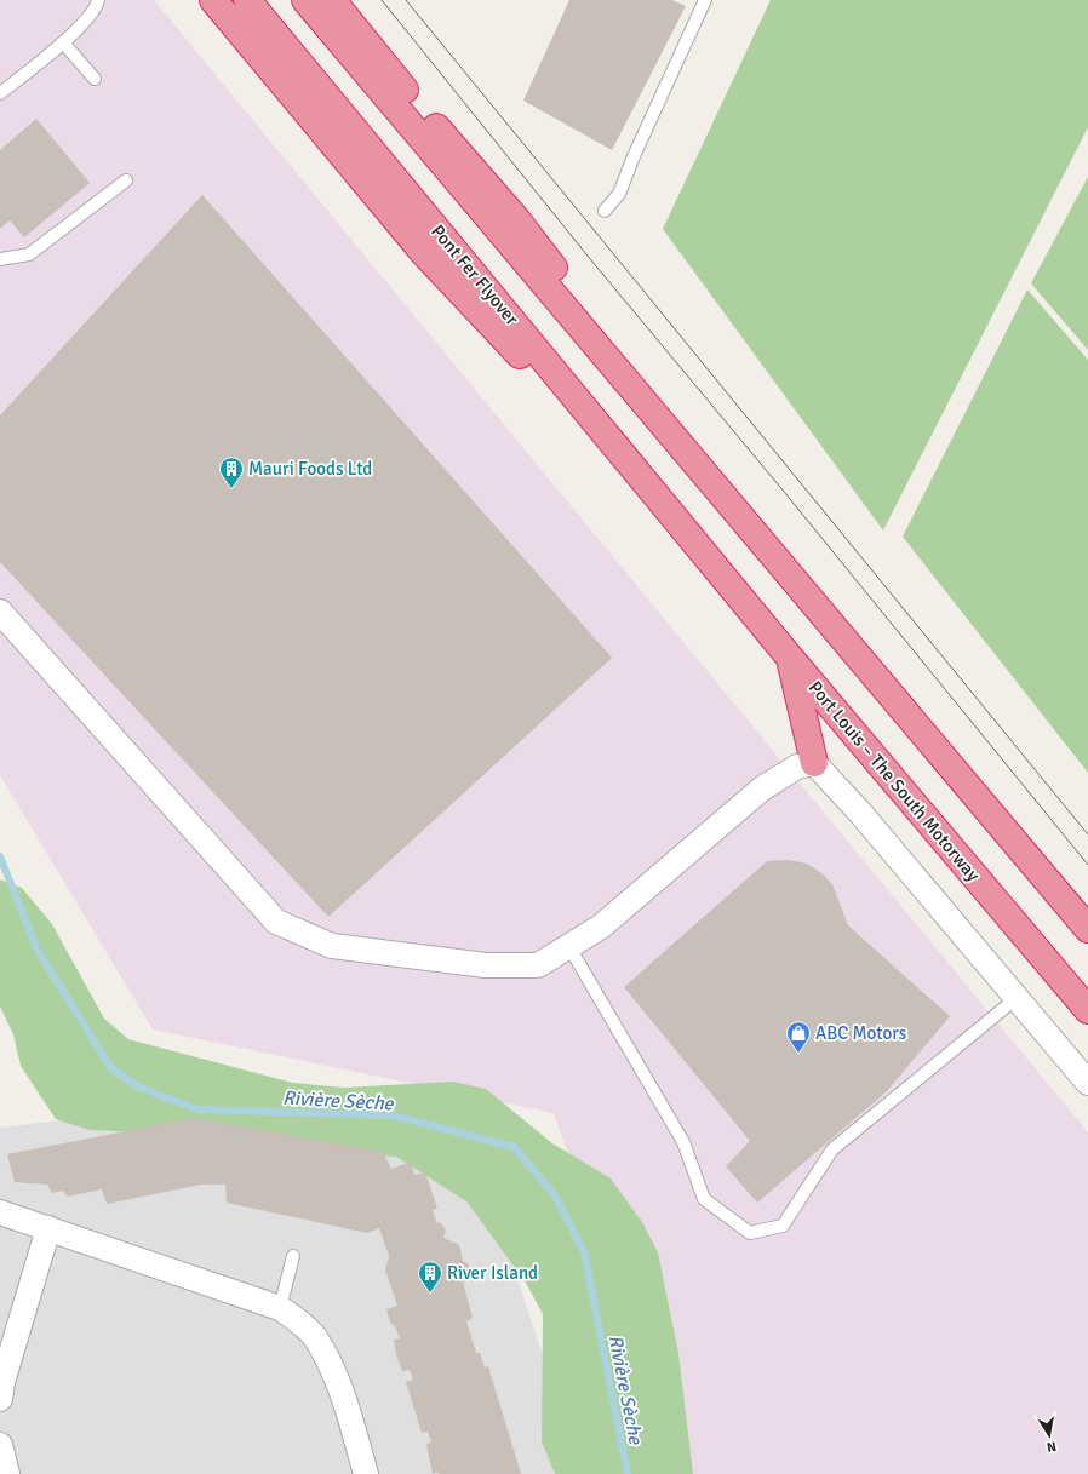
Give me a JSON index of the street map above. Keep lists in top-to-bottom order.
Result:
{
  "streets": {
    "highway": ["Pont Fer Flyover", "Port Louis – The South Motorway"]
  },
  "crossings": [
    ["Pont Fer Flyover", "Port Louis – The South Motorway"]
  ],
  "water": ["Rivière Sèche"],
  "places": {
    "building": ["Mauri Foods Ltd", "River Island"],
    "shop": ["ABC Motors"]
  },
  "north": "bottom"
}
